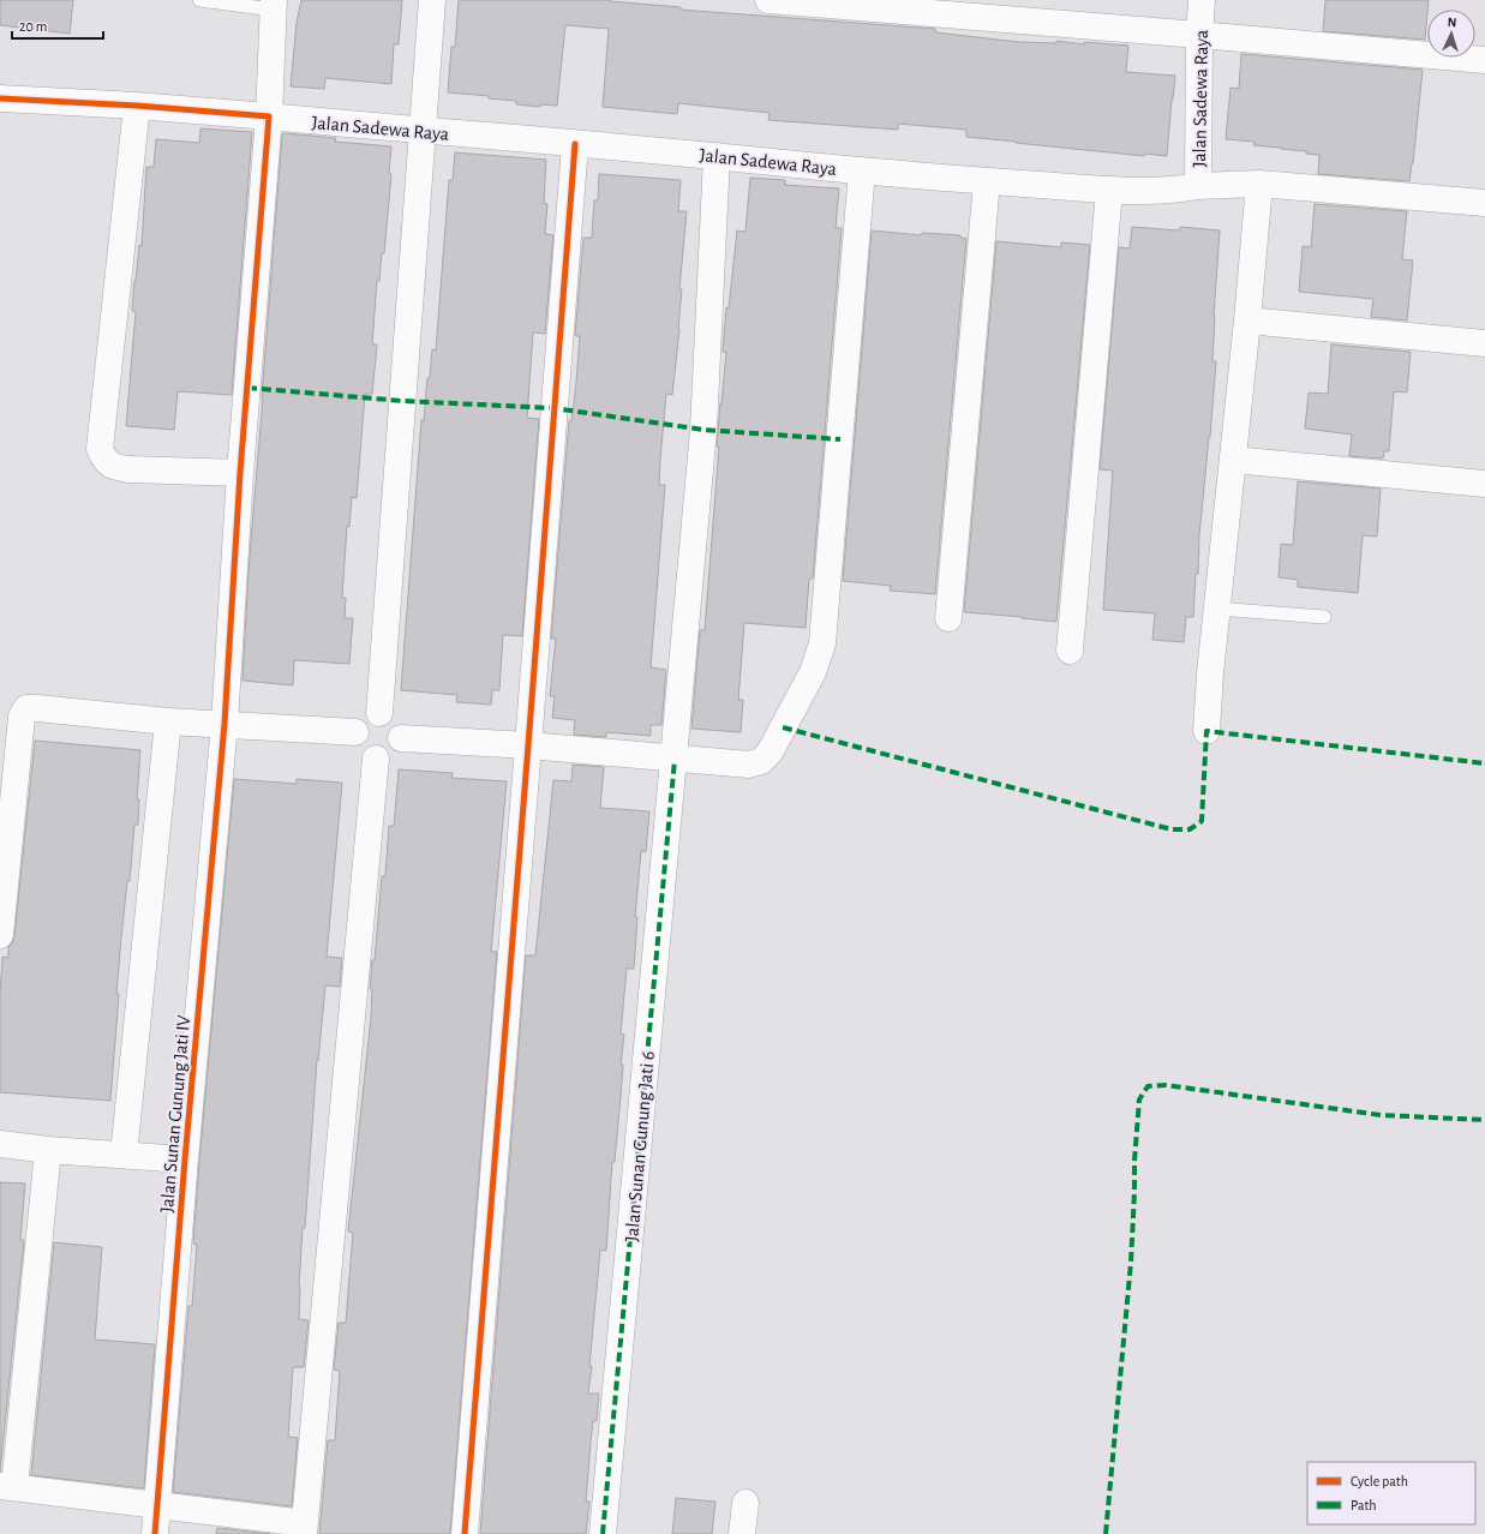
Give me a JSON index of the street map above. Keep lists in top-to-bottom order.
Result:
{
  "streets": {
    "street": ["Jalan Sadewa Raya", "Jalan Sunan Gunung Jati IV", "Jalan Sunan Gunung Jati 6"]
  },
  "crossings": [
    ["Jalan Sadewa Raya", "Jalan Sunan Gunung Jati IV"],
    ["Jalan Sadewa Raya", "Jalan Sunan Gunung Jati 6"]
  ],
  "legend": ["Cycle path", "Path"],
  "scale_bar": "20 m",
  "north": "top"
}
